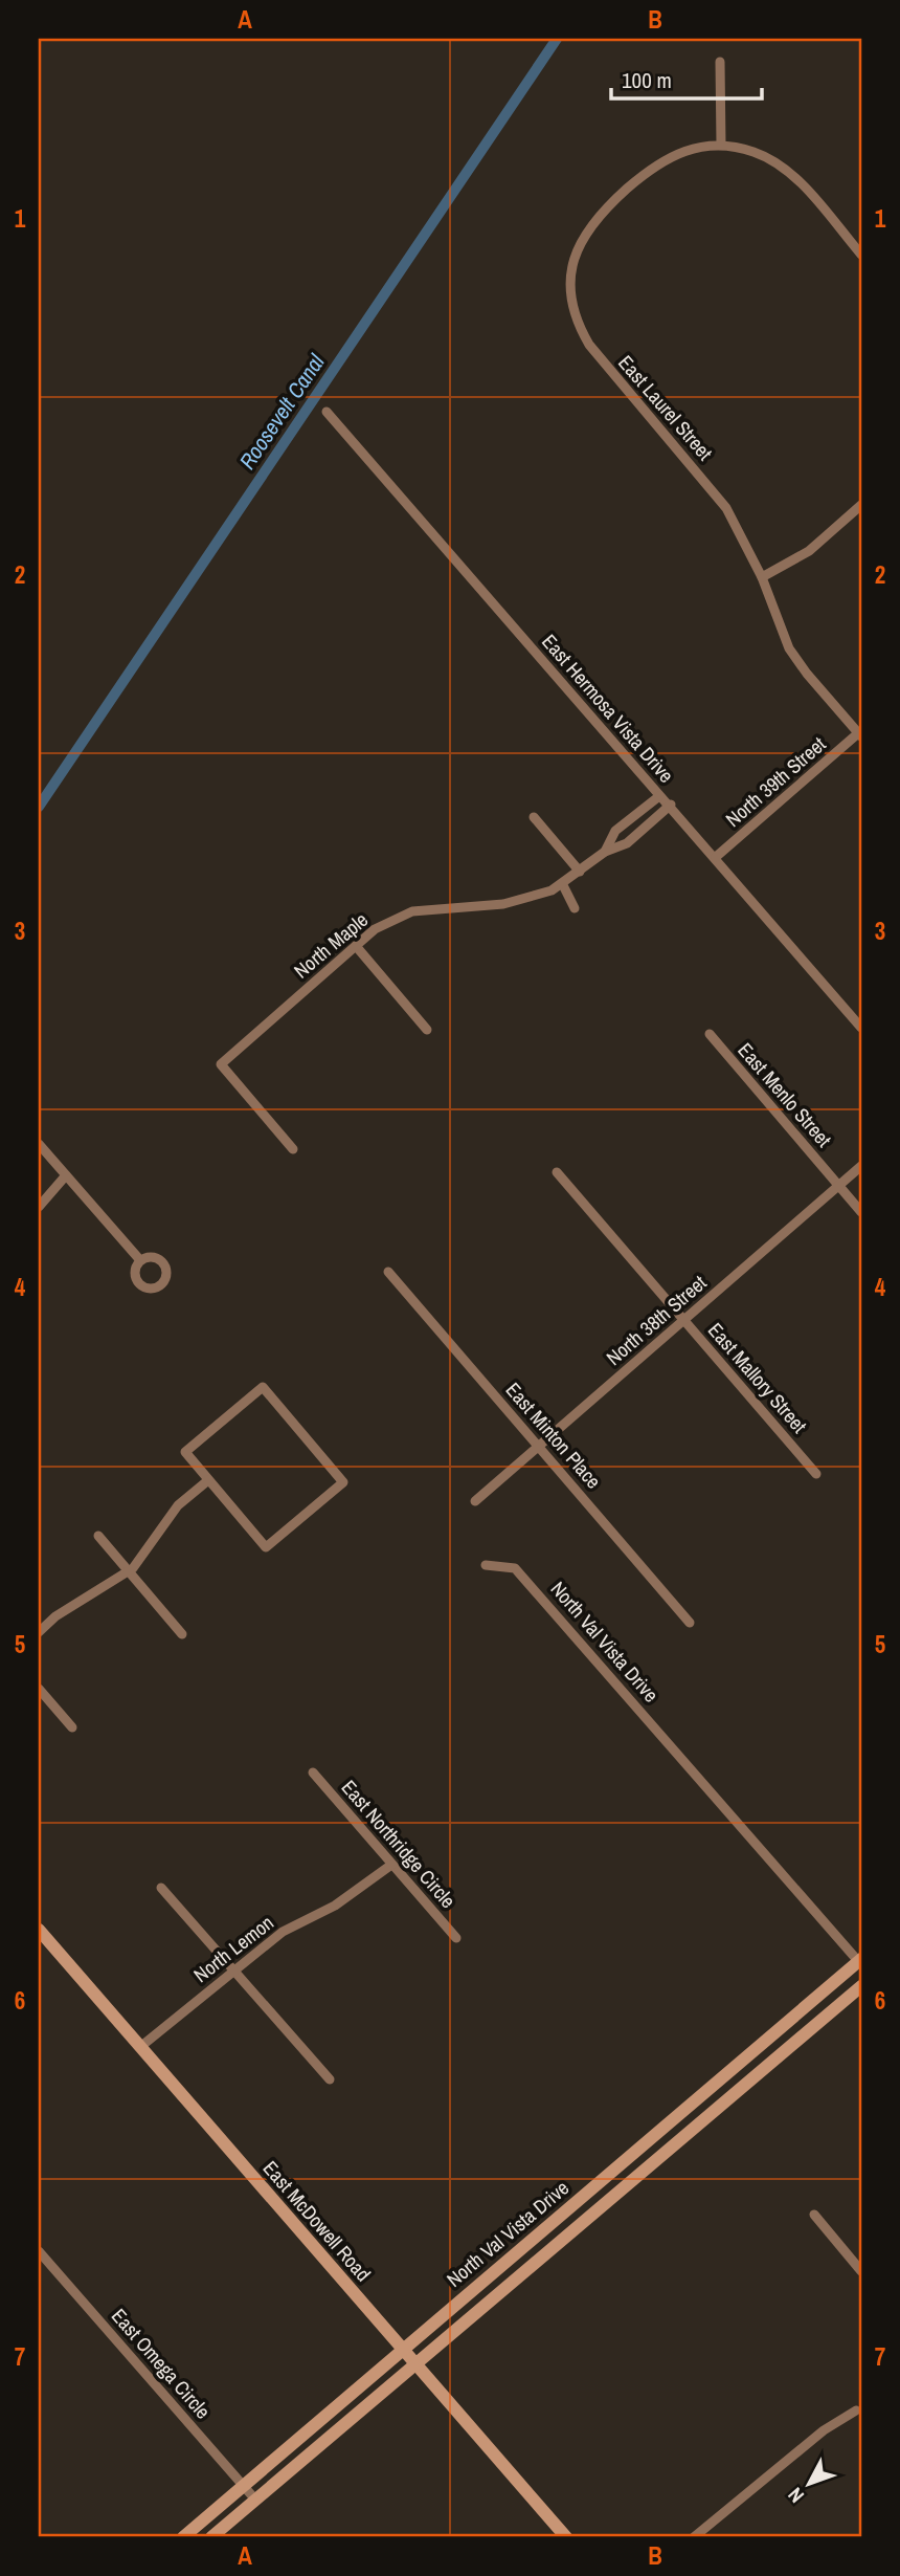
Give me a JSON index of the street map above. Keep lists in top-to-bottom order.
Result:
{
  "streets": {
    "main road": ["North Val Vista Drive", "East McDowell Road"],
    "street": [
      "East Laurel Street",
      "East Hermosa Vista Drive",
      "North 39th Street",
      "North Maple",
      "East Menlo Street",
      "North 38th Street",
      "East Mallory Street",
      "East Minton Place",
      "East Northridge Circle",
      "North Lemon",
      "East Omega Circle"
    ]
  },
  "crossings": [
    ["East Laurel Street", "North 39th Street"],
    ["East Hermosa Vista Drive", "North 39th Street"],
    ["East Hermosa Vista Drive", "North Maple"],
    ["East Menlo Street", "North 38th Street"],
    ["North 38th Street", "East Mallory Street"],
    ["North 38th Street", "East Minton Place"],
    ["North Val Vista Drive", "East McDowell Road"],
    ["North Val Vista Drive", "East Omega Circle"],
    ["East Northridge Circle", "North Lemon"],
    ["North Lemon", "East McDowell Road"]
  ],
  "water": ["Roosevelt Canal"],
  "scale_bar": "100 m",
  "north": "bottom left",
  "grid": {
    "columns": ["A", "B"],
    "rows": [
      "1",
      "2",
      "3",
      "4",
      "5",
      "6",
      "7"
    ]
  }
}
